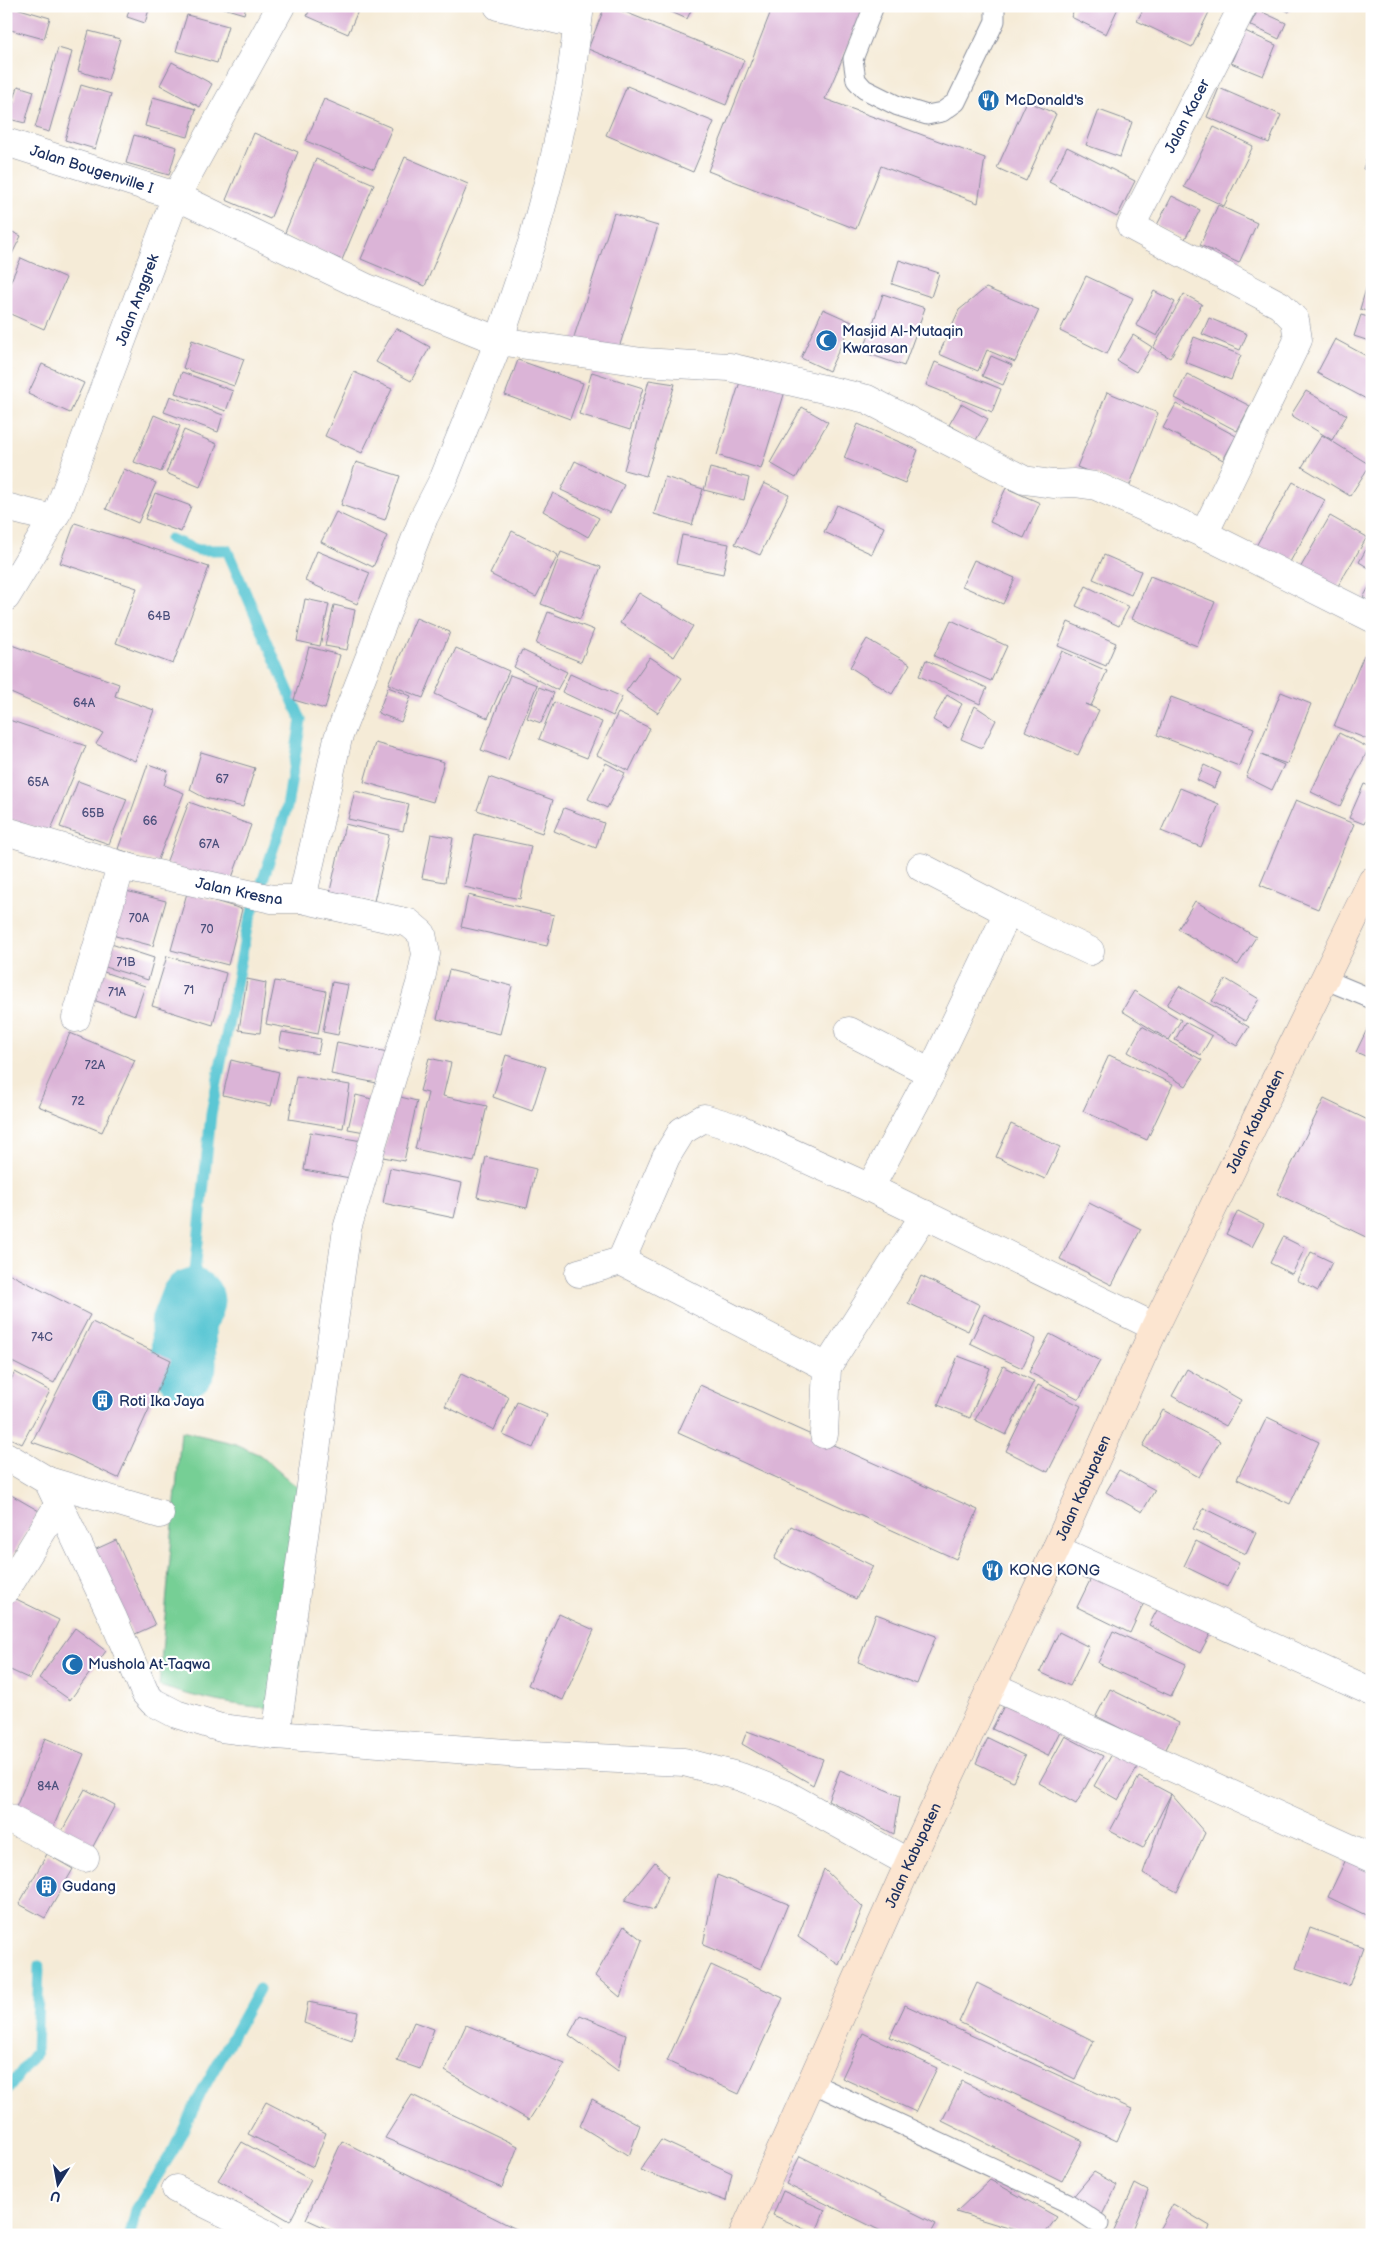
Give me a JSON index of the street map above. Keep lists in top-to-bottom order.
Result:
{
  "streets": {
    "main road": ["Jalan Kabupaten"],
    "street": [
      "Jalan Kacer",
      "Jalan Bougenville I",
      "Jalan Anggrek",
      "Jalan Kresna"
    ]
  },
  "crossings": [
    ["Jalan Kacer", "Jalan Bougenville I"],
    ["Jalan Bougenville I", "Jalan Anggrek"]
  ],
  "places": {
    "restaurant": ["McDonald's", "KONG KONG"],
    "mosque": ["Masjid Al-Mutaqin Kwarasan", "Mushola At-Taqwa"],
    "building": ["Roti Ika Jaya", "Gudang"]
  },
  "house_numbers": [
    "64B",
    "64A",
    "67",
    "65A",
    "65B",
    "66",
    "67A",
    "70A",
    "70",
    "71B",
    "71",
    "71A",
    "72A",
    "72",
    "74C",
    "84A"
  ],
  "north": "bottom"
}
